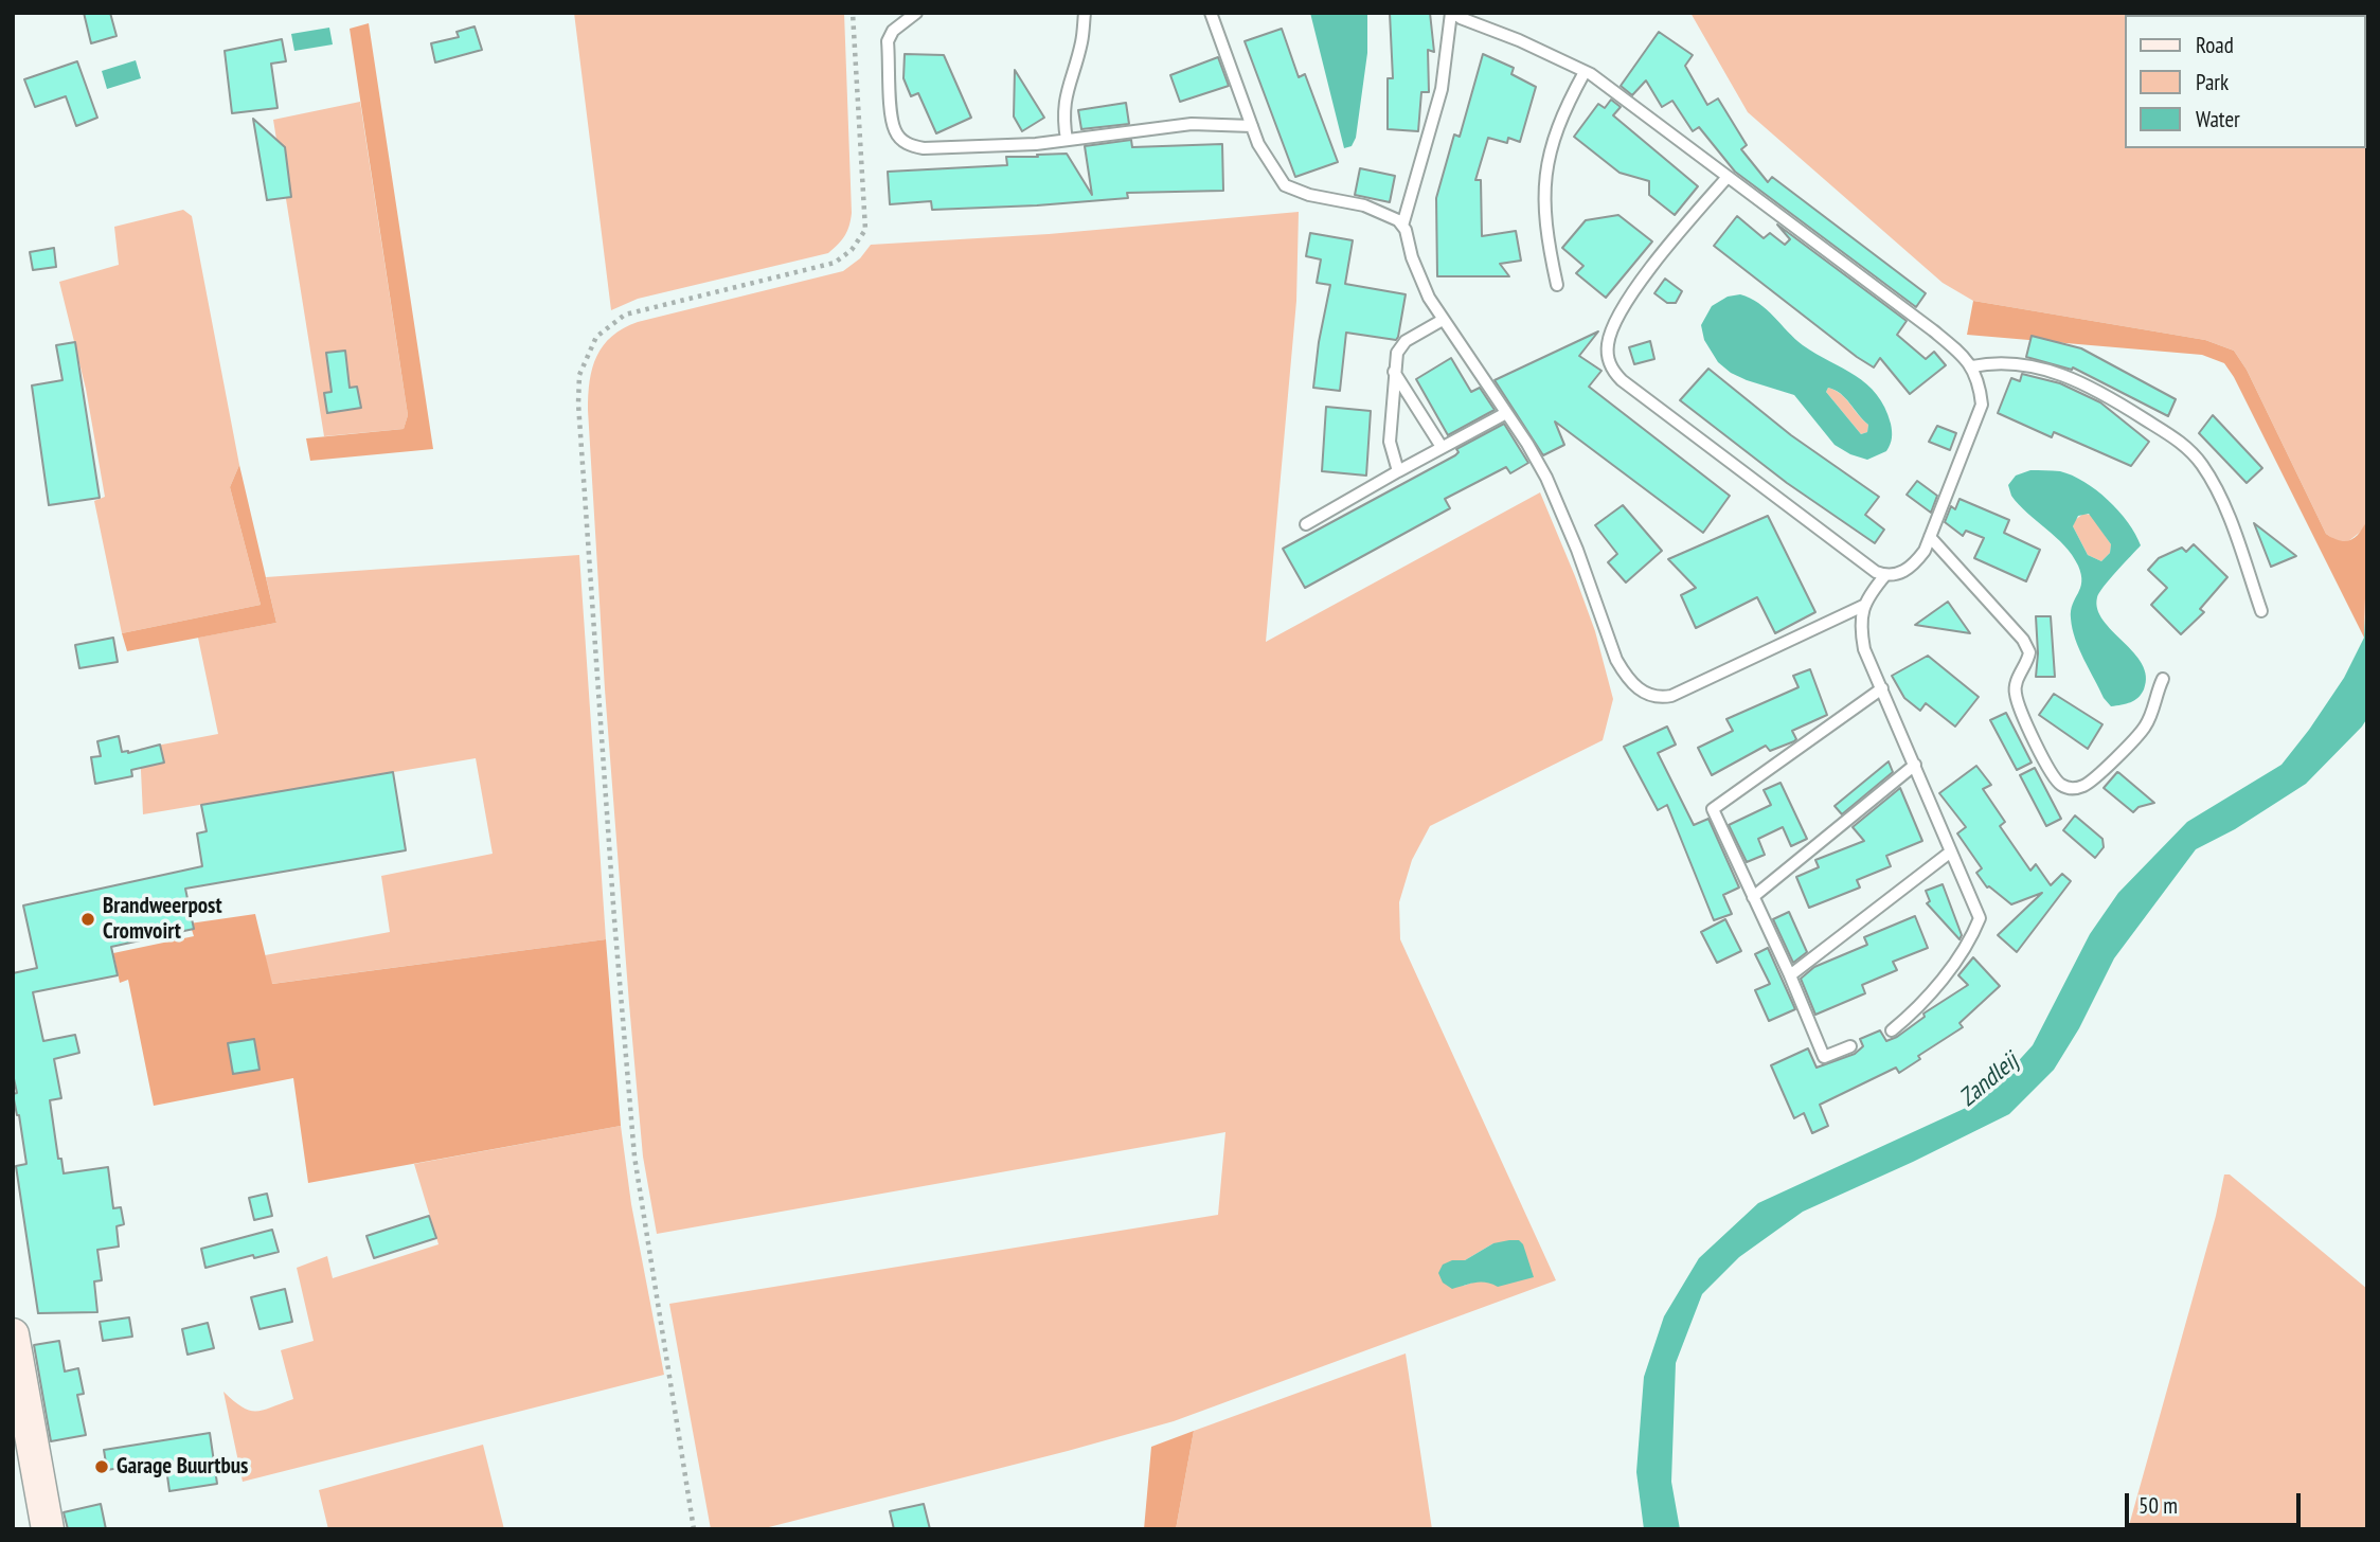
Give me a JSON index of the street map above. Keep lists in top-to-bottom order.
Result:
{
  "water": ["Zandleij"],
  "places": ["Brandweerpost Cromvoirt", "Garage Buurtbus"],
  "legend": ["Road", "Park", "Water"],
  "scale_bar": "50 m"
}
